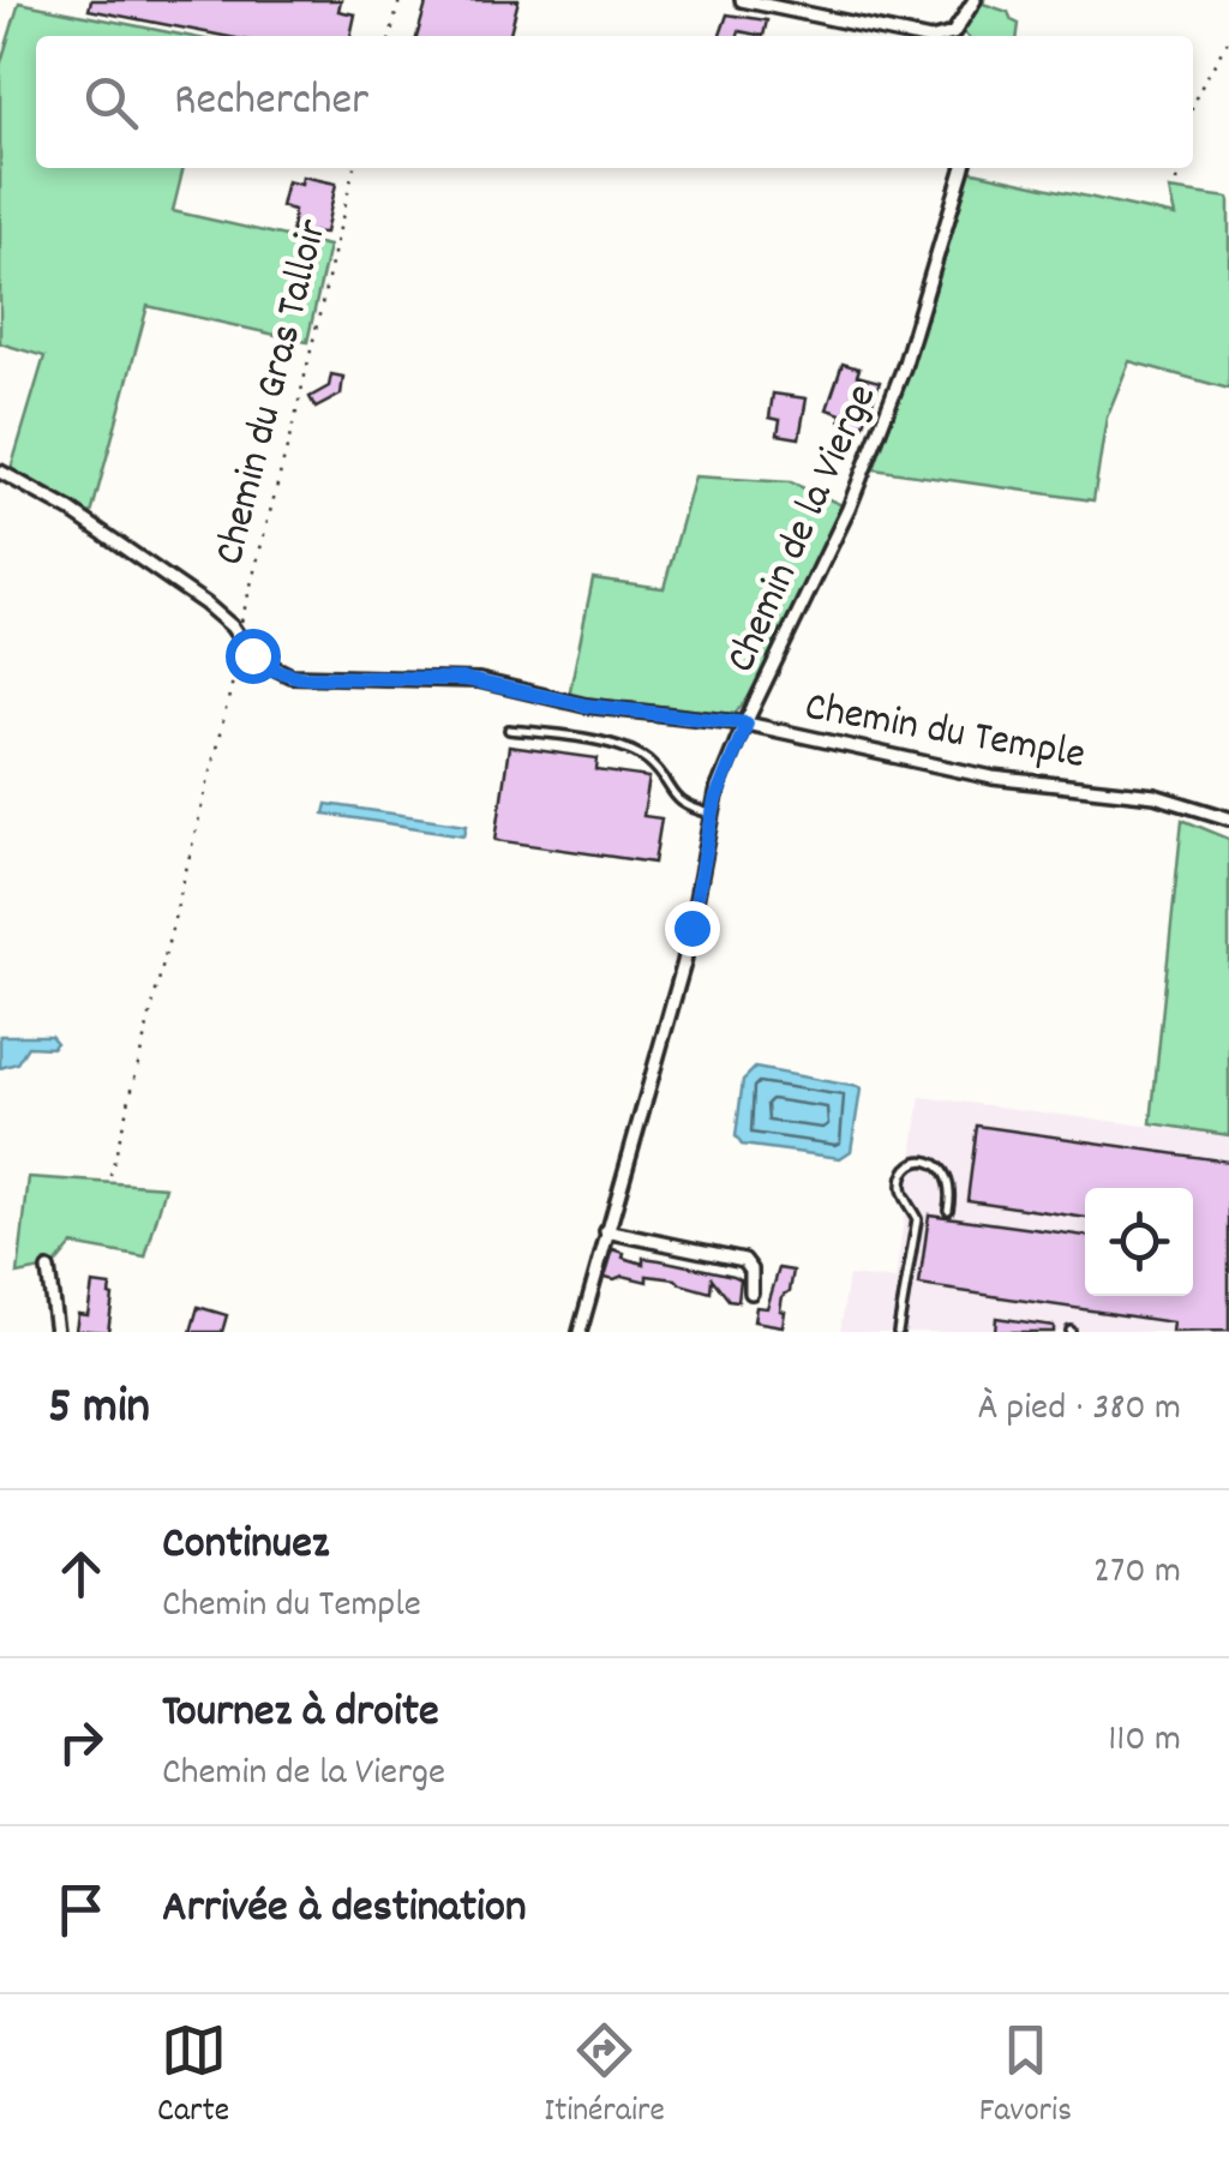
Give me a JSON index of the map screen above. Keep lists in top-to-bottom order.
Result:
{
  "streets": {
    "street": ["Chemin de la Vierge", "Chemin du Temple"],
    "path": ["Chemin du Gras Talloir"]
  },
  "crossings": [
    ["Chemin du Gras Talloir", "Chemin du Temple"],
    ["Chemin de la Vierge", "Chemin du Temple"]
  ],
  "page": {
    "search": "Rechercher",
    "heading": ["5 min", "À pied · 380 m"],
    "list": [
      ["Continuez", "Chemin du Temple", "270 m"],
      ["Tournez à droite", "Chemin de la Vierge", "110 m"],
      "Arrivée à destination"
    ],
    "nav": ["Carte", "Itinéraire", "Favoris"]
  }
}
